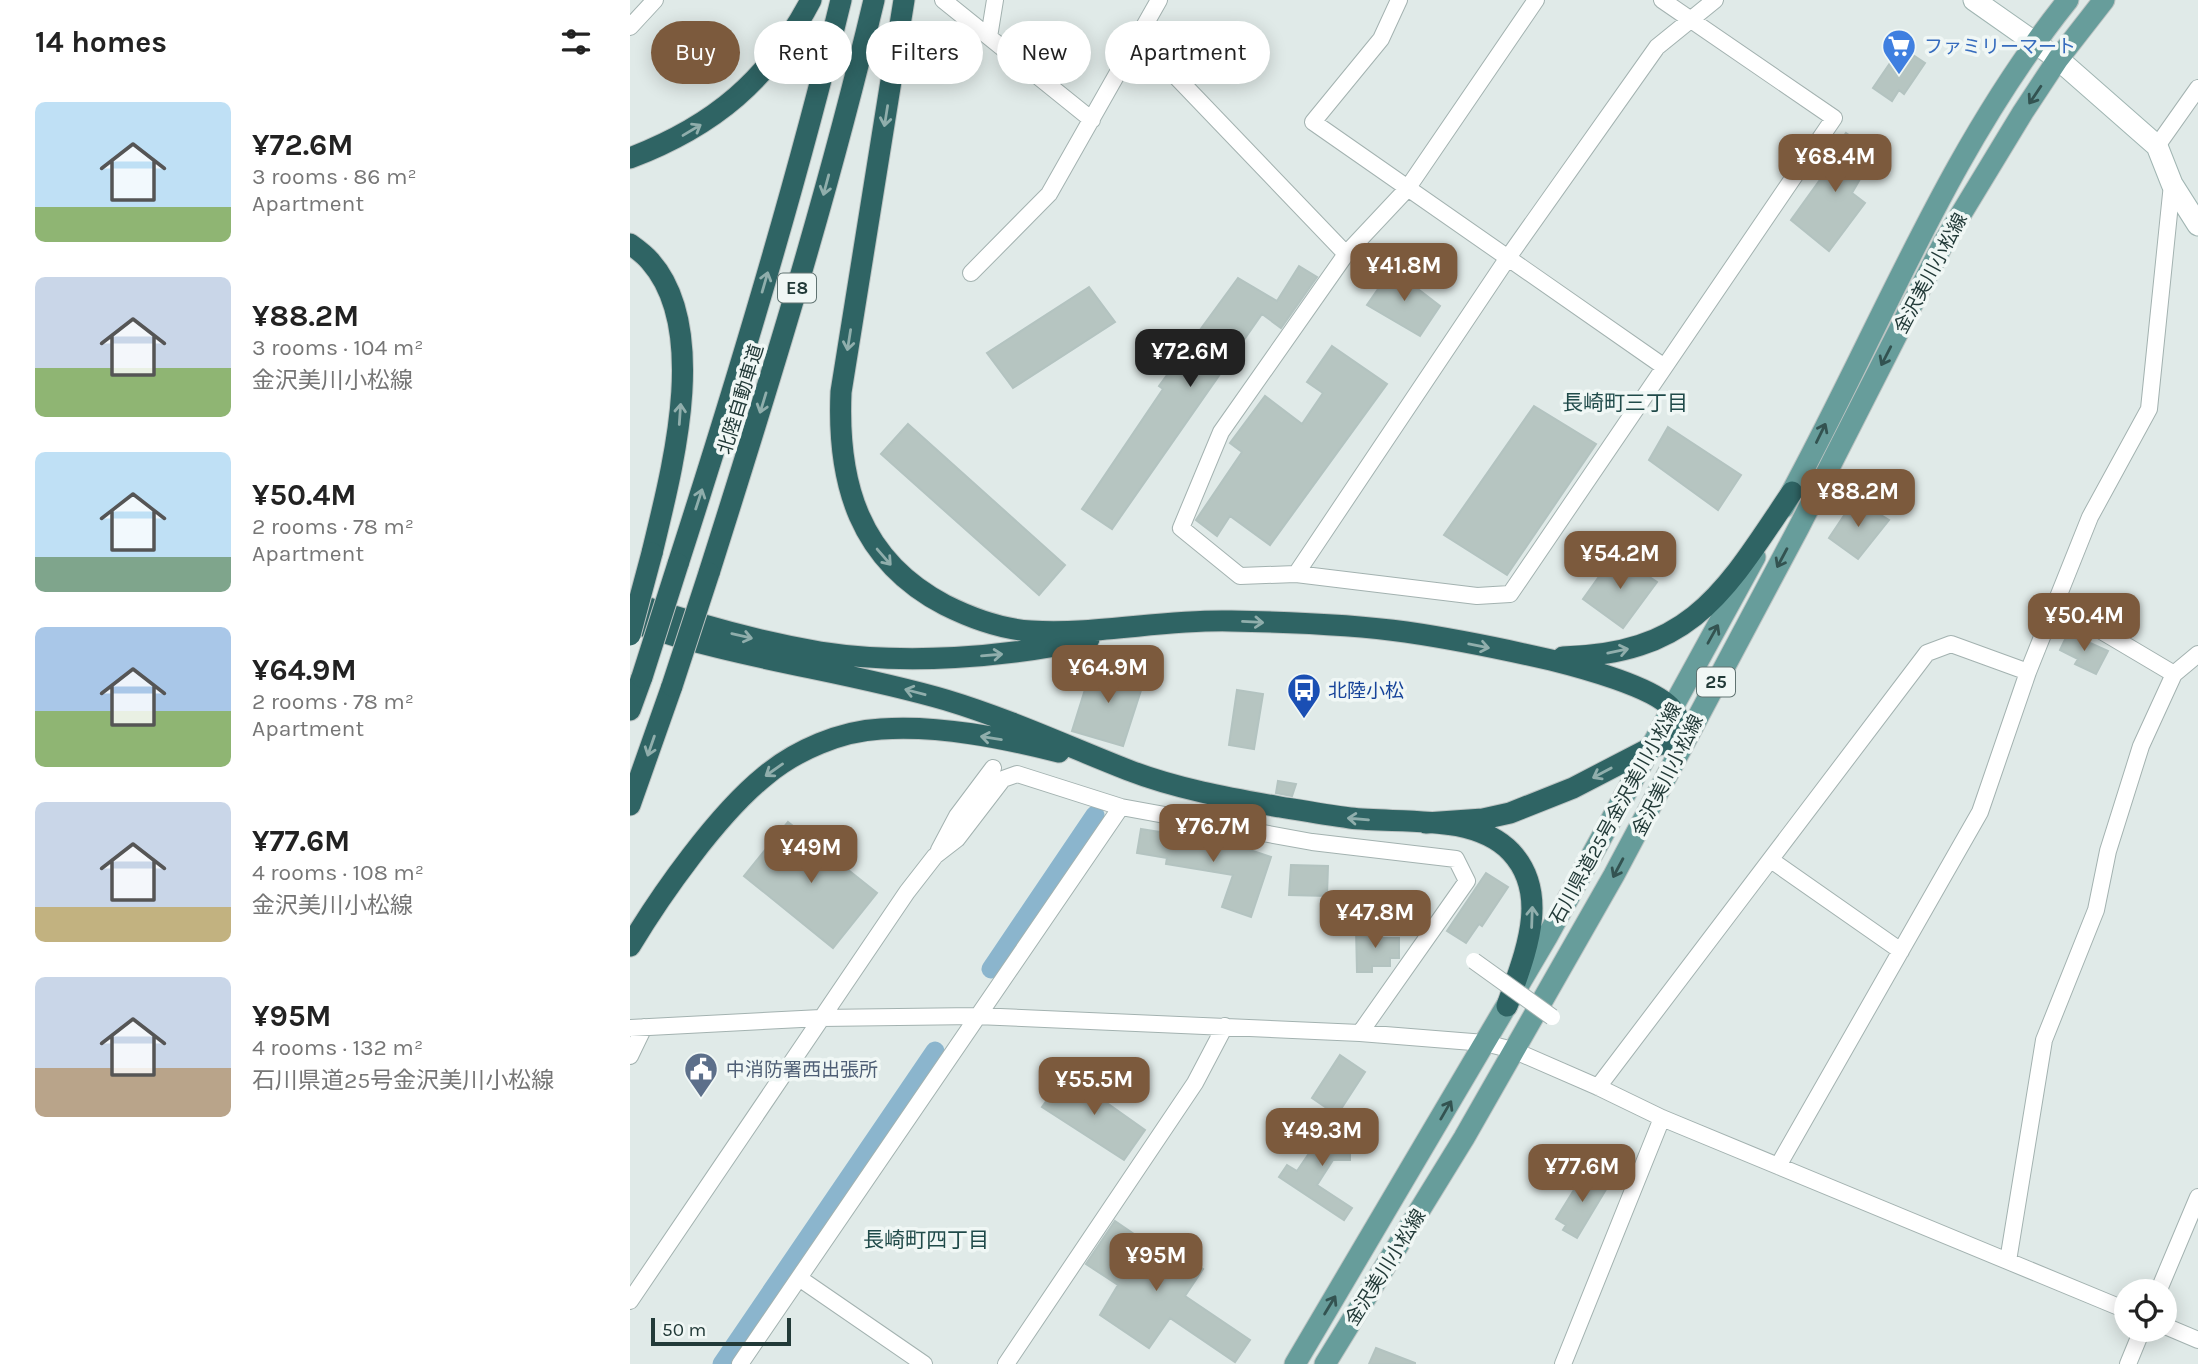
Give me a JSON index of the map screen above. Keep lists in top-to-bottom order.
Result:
{
  "streets": {
    "highway": ["E8", "北陸自動車道"],
    "main road": ["金沢美川小松線", "25", "石川県道25号金沢美川小松線"]
  },
  "one_way": ["金沢美川小松線", "石川県道25号金沢美川小松線"],
  "districts": ["長崎町三丁目", "長崎町四丁目"],
  "places": {
    "supermarket": ["ファミリーマート"],
    "bus stop": ["北陸小松"],
    "public building": ["中消防署西出張所"]
  },
  "scale_bar": "50 m",
  "page": {
    "heading": "14 homes",
    "chip": [
      "Buy",
      "Rent",
      "Filters",
      "New",
      "Apartment"
    ],
    "list": [
      {
        "name": "¥72.6M",
        "note": "3 rooms · 86 m² · Apartment"
      },
      {
        "name": "¥88.2M",
        "note": "3 rooms · 104 m² · 金沢美川小松線"
      },
      {
        "name": "¥50.4M",
        "note": "2 rooms · 78 m² · Apartment"
      },
      {
        "name": "¥64.9M",
        "note": "2 rooms · 78 m² · Apartment"
      },
      {
        "name": "¥77.6M",
        "note": "4 rooms · 108 m² · 金沢美川小松線"
      },
      {
        "name": "¥95M",
        "note": "4 rooms · 132 m² · 石川県道25号金沢美川小松線"
      }
    ],
    "price": [
      "¥68.4M",
      "¥41.8M",
      "¥72.6M",
      "¥88.2M",
      "¥54.2M",
      "¥50.4M",
      "¥64.9M",
      "¥76.7M",
      "¥49M",
      "¥47.8M",
      "¥55.5M",
      "¥49.3M",
      "¥77.6M",
      "¥95M"
    ],
    "scale": "50 m"
  }
}
